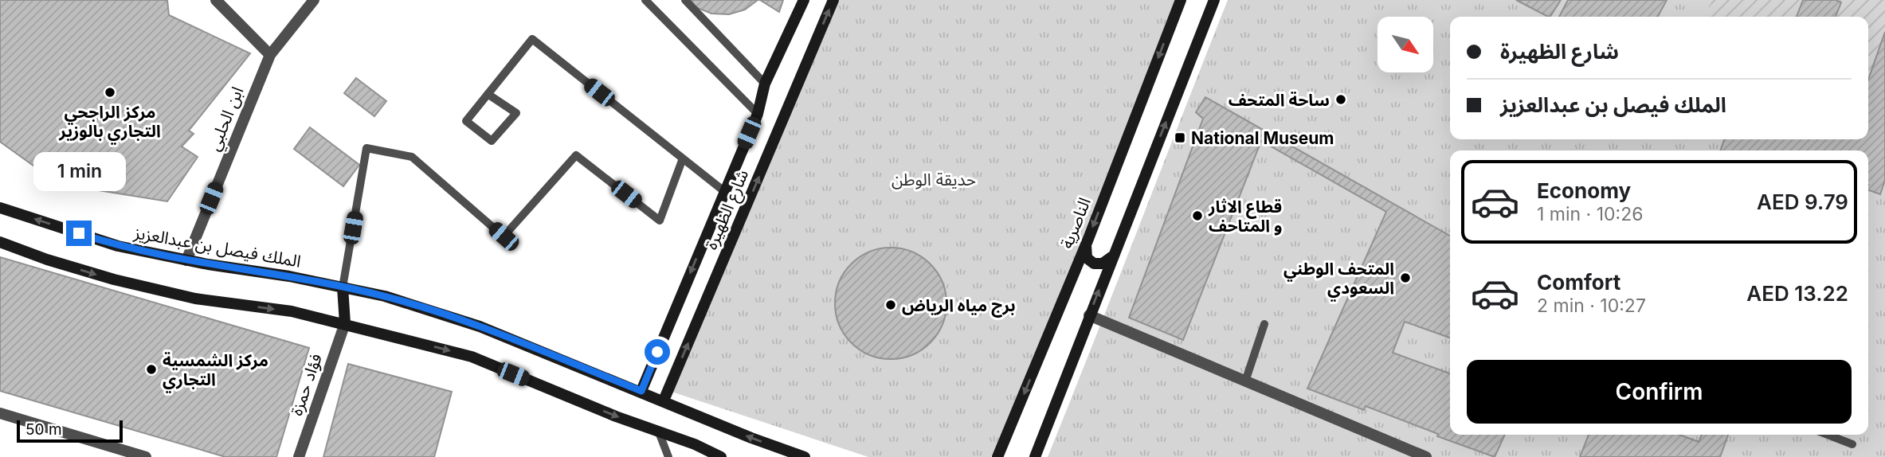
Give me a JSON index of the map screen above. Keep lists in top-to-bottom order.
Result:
{
  "streets": {
    "street": [
      "ابن الحلبي",
      "شارع الظهيرة",
      "الناصرية",
      "الملك فيصل بن عبدالعزيز",
      "فؤاد حمزة"
    ]
  },
  "crossings": [
    ["ابن الحلبي", "الملك فيصل بن عبدالعزيز"],
    ["شارع الظهيرة", "الملك فيصل بن عبدالعزيز"]
  ],
  "parks": ["حديقة الوطن"],
  "places": {
    "other": [
      "مركز الراجحي التجاري بالوزير",
      "ساحة المتحف",
      "قطاع الاثار و المتاحف",
      "المتحف الوطني السعودي",
      "برج مياه الرياض",
      "مركز الشمسية التجاري"
    ],
    "transit": ["National Museum"]
  },
  "scale_bar": "50 m",
  "north": "bottom right",
  "page": {
    "banner": ["شارع الظهيرة", "الملك فيصل بن عبدالعزيز"],
    "bubble": "1 min",
    "list": [
      {
        "name": "Economy",
        "note": "1 min · 10:26",
        "value": "AED 9.79"
      },
      {
        "name": "Comfort",
        "note": "2 min · 10:27",
        "value": "AED 13.22"
      }
    ],
    "buttons": "Confirm",
    "scale": "50 m"
  }
}
